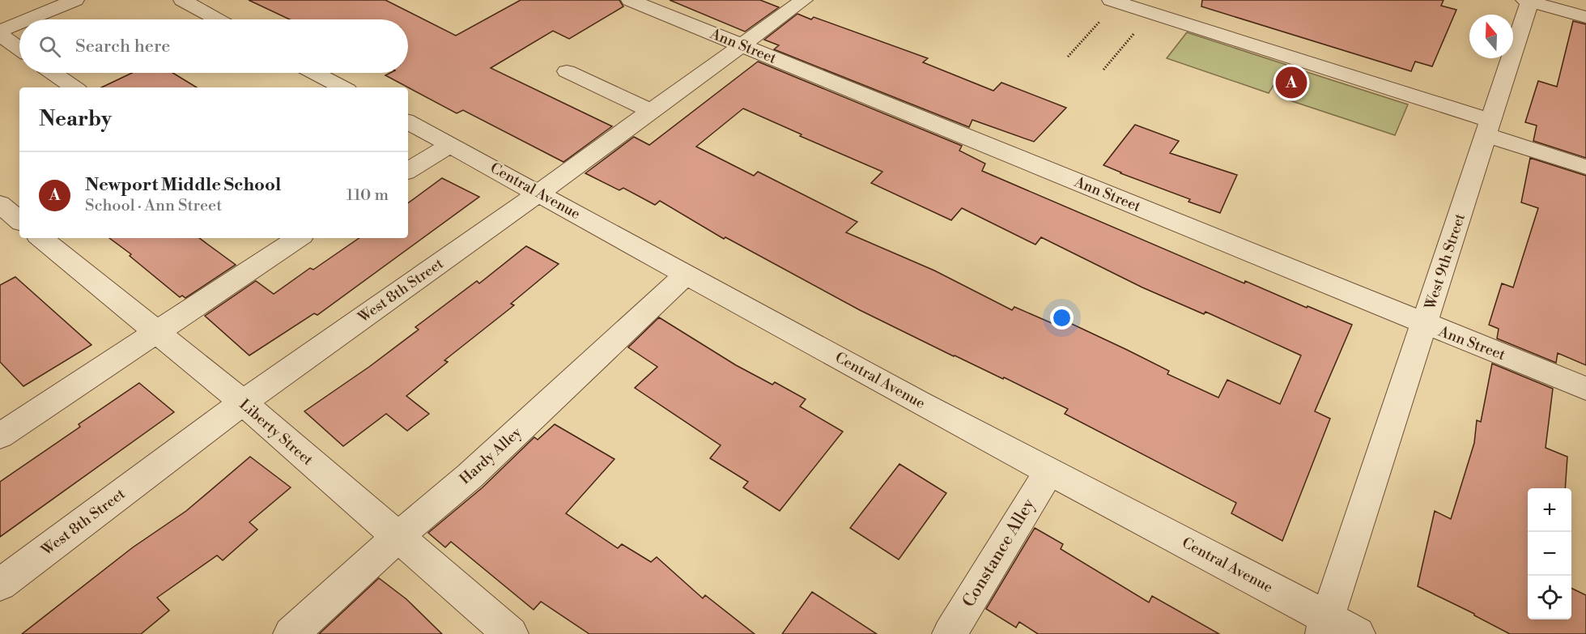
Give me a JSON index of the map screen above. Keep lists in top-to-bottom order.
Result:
{
  "streets": {
    "street": [
      "Ann Street",
      "Central Avenue",
      "West 9th Street",
      "West 8th Street",
      "Liberty Street",
      "Hardy Alley",
      "Constance Alley"
    ]
  },
  "crossings": [
    ["Ann Street", "West 9th Street"],
    ["Ann Street", "West 8th Street"],
    ["Central Avenue", "West 9th Street"],
    ["Central Avenue", "West 8th Street"],
    ["Central Avenue", "Hardy Alley"],
    ["Central Avenue", "Constance Alley"],
    ["West 8th Street", "Liberty Street"],
    ["Liberty Street", "Hardy Alley"]
  ],
  "north": "top",
  "page": {
    "search": "Search here",
    "pins": "A",
    "heading": "Nearby",
    "list": [
      {
        "mark": "A",
        "name": "Newport Middle School",
        "note": "School · Ann Street",
        "value": "110 m"
      }
    ],
    "map_buttons": ["+", "−"]
  }
}
